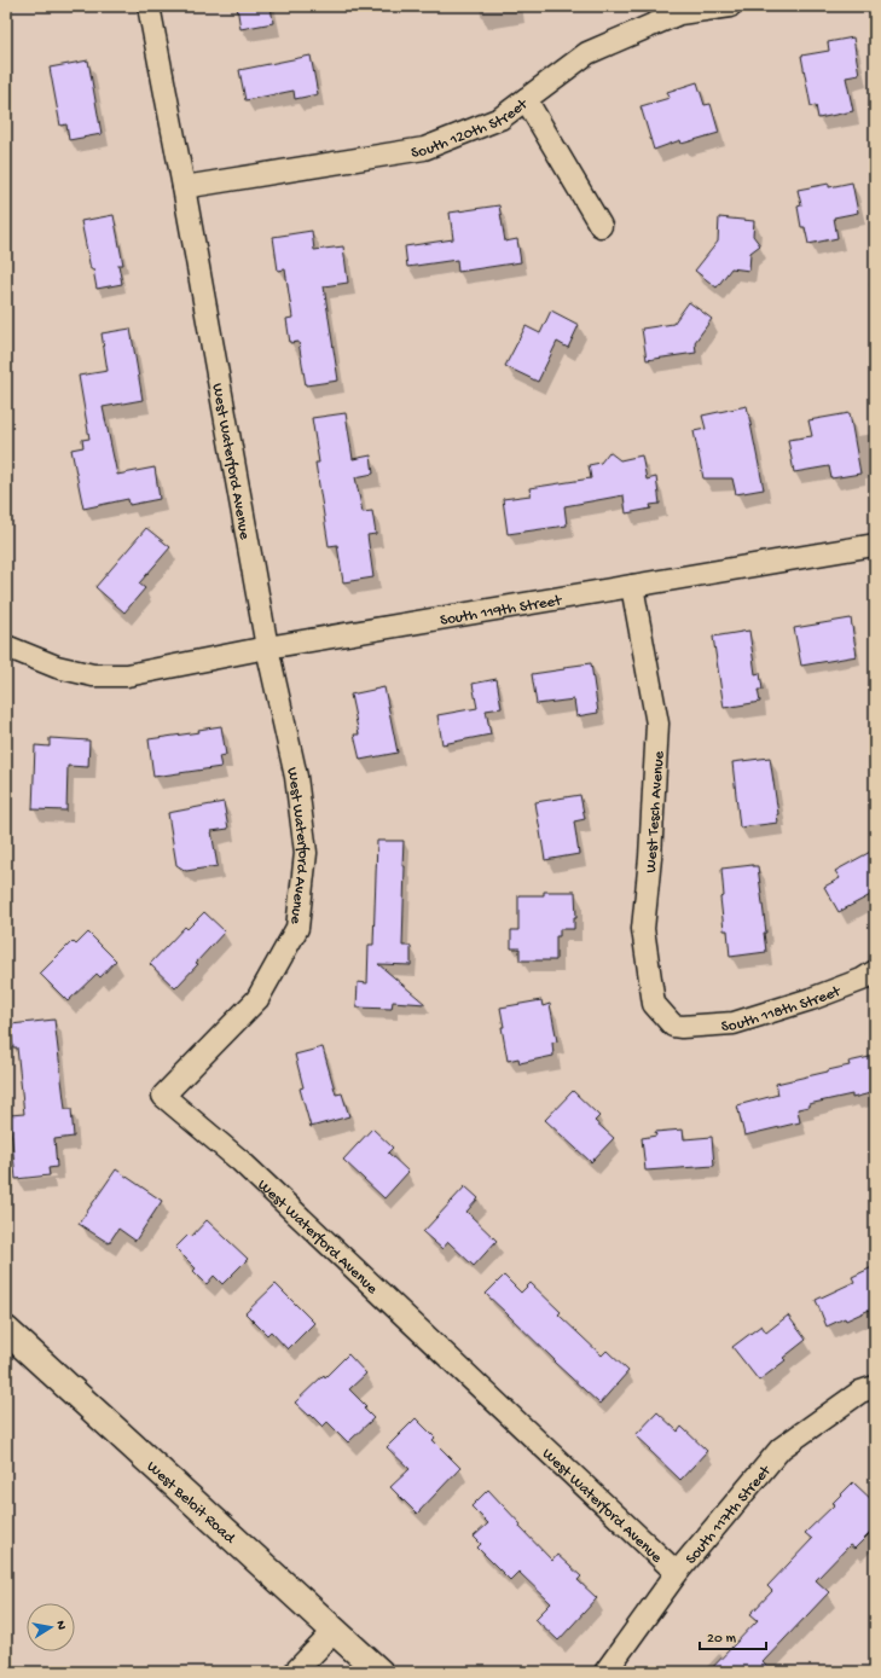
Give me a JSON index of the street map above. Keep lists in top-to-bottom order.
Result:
{
  "streets": {
    "main road": ["West Beloit Road"],
    "street": [
      "South 120th Street",
      "West Waterford Avenue",
      "South 119th Street",
      "West Tesch Avenue",
      "South 118th Street",
      "South 117th Street"
    ]
  },
  "crossings": [
    ["South 120th Street", "West Waterford Avenue"],
    ["West Waterford Avenue", "South 119th Street"],
    ["West Waterford Avenue", "South 117th Street"],
    ["South 119th Street", "West Tesch Avenue"],
    ["West Tesch Avenue", "South 118th Street"]
  ],
  "scale_bar": "20 m",
  "north": "right"
}
